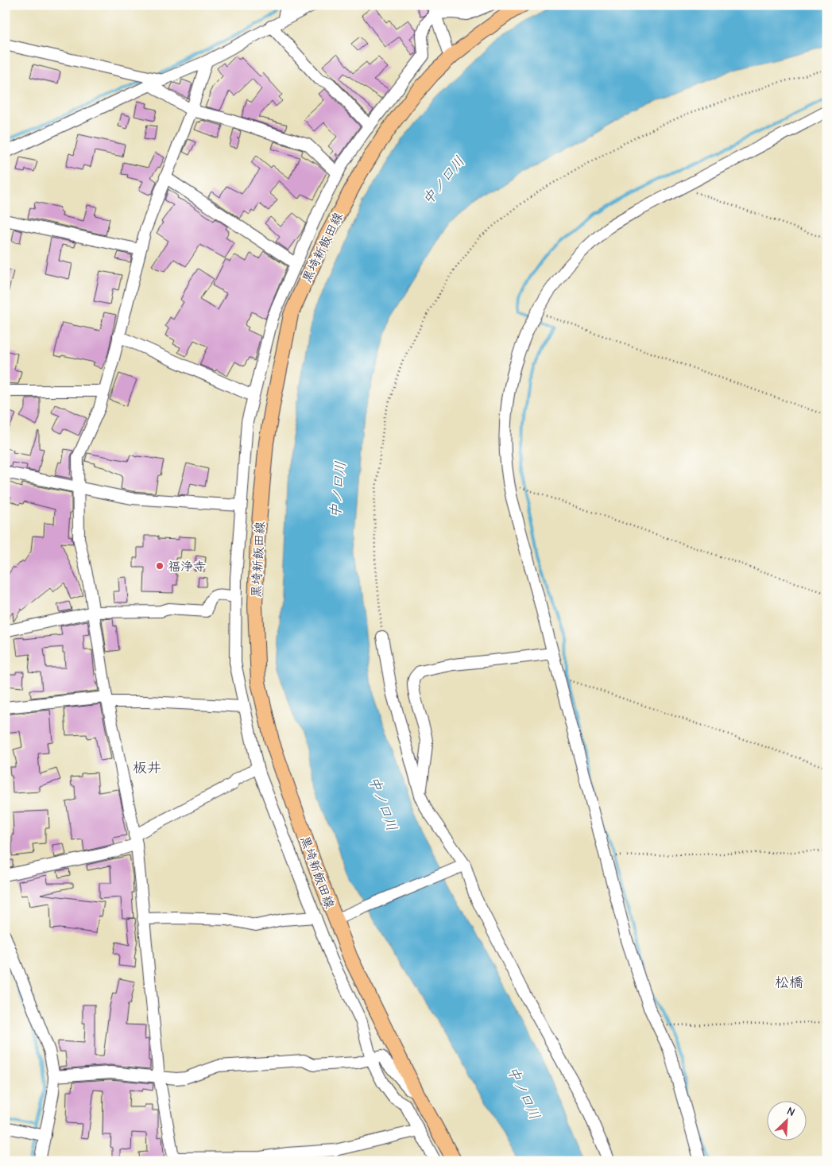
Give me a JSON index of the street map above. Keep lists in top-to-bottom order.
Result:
{
  "streets": {
    "main road": ["黒埼新飯田線"]
  },
  "districts": ["板井", "松橋"],
  "water": ["中ノ口川"],
  "places": ["福浄寺"],
  "north": "top right"
}
